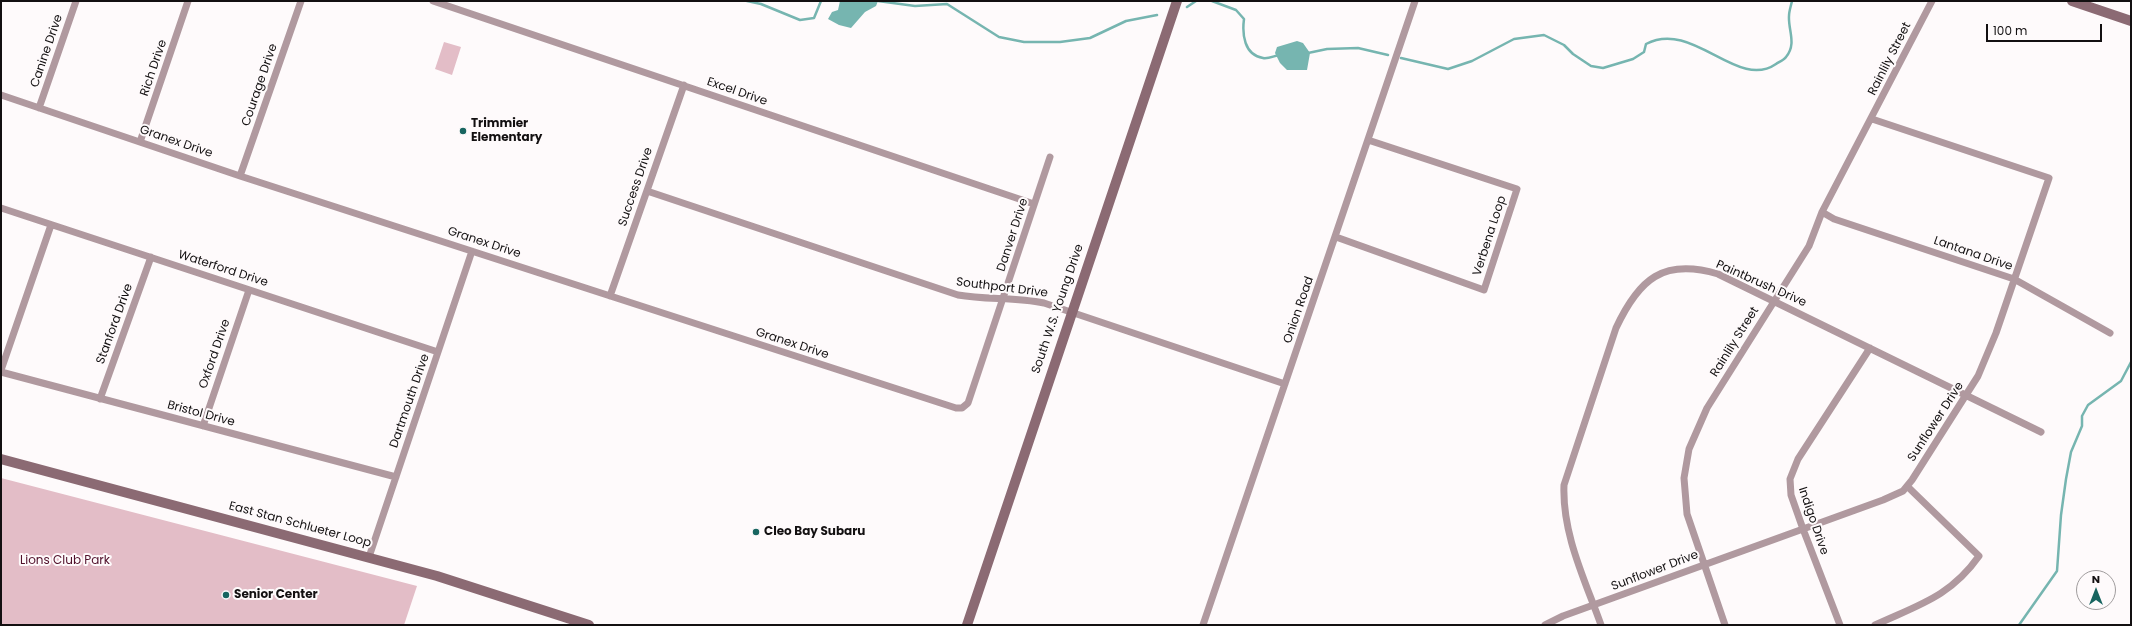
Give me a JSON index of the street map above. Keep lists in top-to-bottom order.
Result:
{
  "streets": {
    "main road": ["South W.S. Young Drive", "East Stan Schlueter Loop"],
    "street": [
      "Canine Drive",
      "Rainlily Street",
      "Rich Drive",
      "Courage Drive",
      "Excel Drive",
      "Granex Drive",
      "Success Drive",
      "Danver Drive",
      "Verbena Loop",
      "Lantana Drive",
      "Waterford Drive",
      "Paintbrush Drive",
      "Southport Drive",
      "Onion Road",
      "Stanford Drive",
      "Oxford Drive",
      "Dartmouth Drive",
      "Bristol Drive",
      "Sunflower Drive",
      "Indigo Drive"
    ]
  },
  "crossings": [
    ["Canine Drive", "Granex Drive"],
    ["Rainlily Street", "Lantana Drive"],
    ["Rainlily Street", "Paintbrush Drive"],
    ["Rainlily Street", "Sunflower Drive"],
    ["Rich Drive", "Granex Drive"],
    ["Courage Drive", "Granex Drive"],
    ["Excel Drive", "Success Drive"],
    ["Excel Drive", "Danver Drive"],
    ["Granex Drive", "Success Drive"],
    ["Granex Drive", "Danver Drive"],
    ["Granex Drive", "Dartmouth Drive"],
    ["Success Drive", "Southport Drive"],
    ["Danver Drive", "Southport Drive"],
    ["Verbena Loop", "Onion Road"],
    ["Lantana Drive", "Sunflower Drive"],
    ["Waterford Drive", "Stanford Drive"],
    ["Waterford Drive", "Oxford Drive"],
    ["Waterford Drive", "Dartmouth Drive"],
    ["Paintbrush Drive", "Sunflower Drive"],
    ["Paintbrush Drive", "Indigo Drive"],
    ["Southport Drive", "South W.S. Young Drive"],
    ["Southport Drive", "Onion Road"],
    ["Stanford Drive", "Bristol Drive"],
    ["Oxford Drive", "Bristol Drive"],
    ["Dartmouth Drive", "Bristol Drive"],
    ["Dartmouth Drive", "East Stan Schlueter Loop"],
    ["Sunflower Drive", "Indigo Drive"]
  ],
  "parks": ["Lions Club Park"],
  "places": ["Trimmier Elementary", "Cleo Bay Subaru", "Senior Center"],
  "scale_bar": "100 m",
  "north": "top"
}
